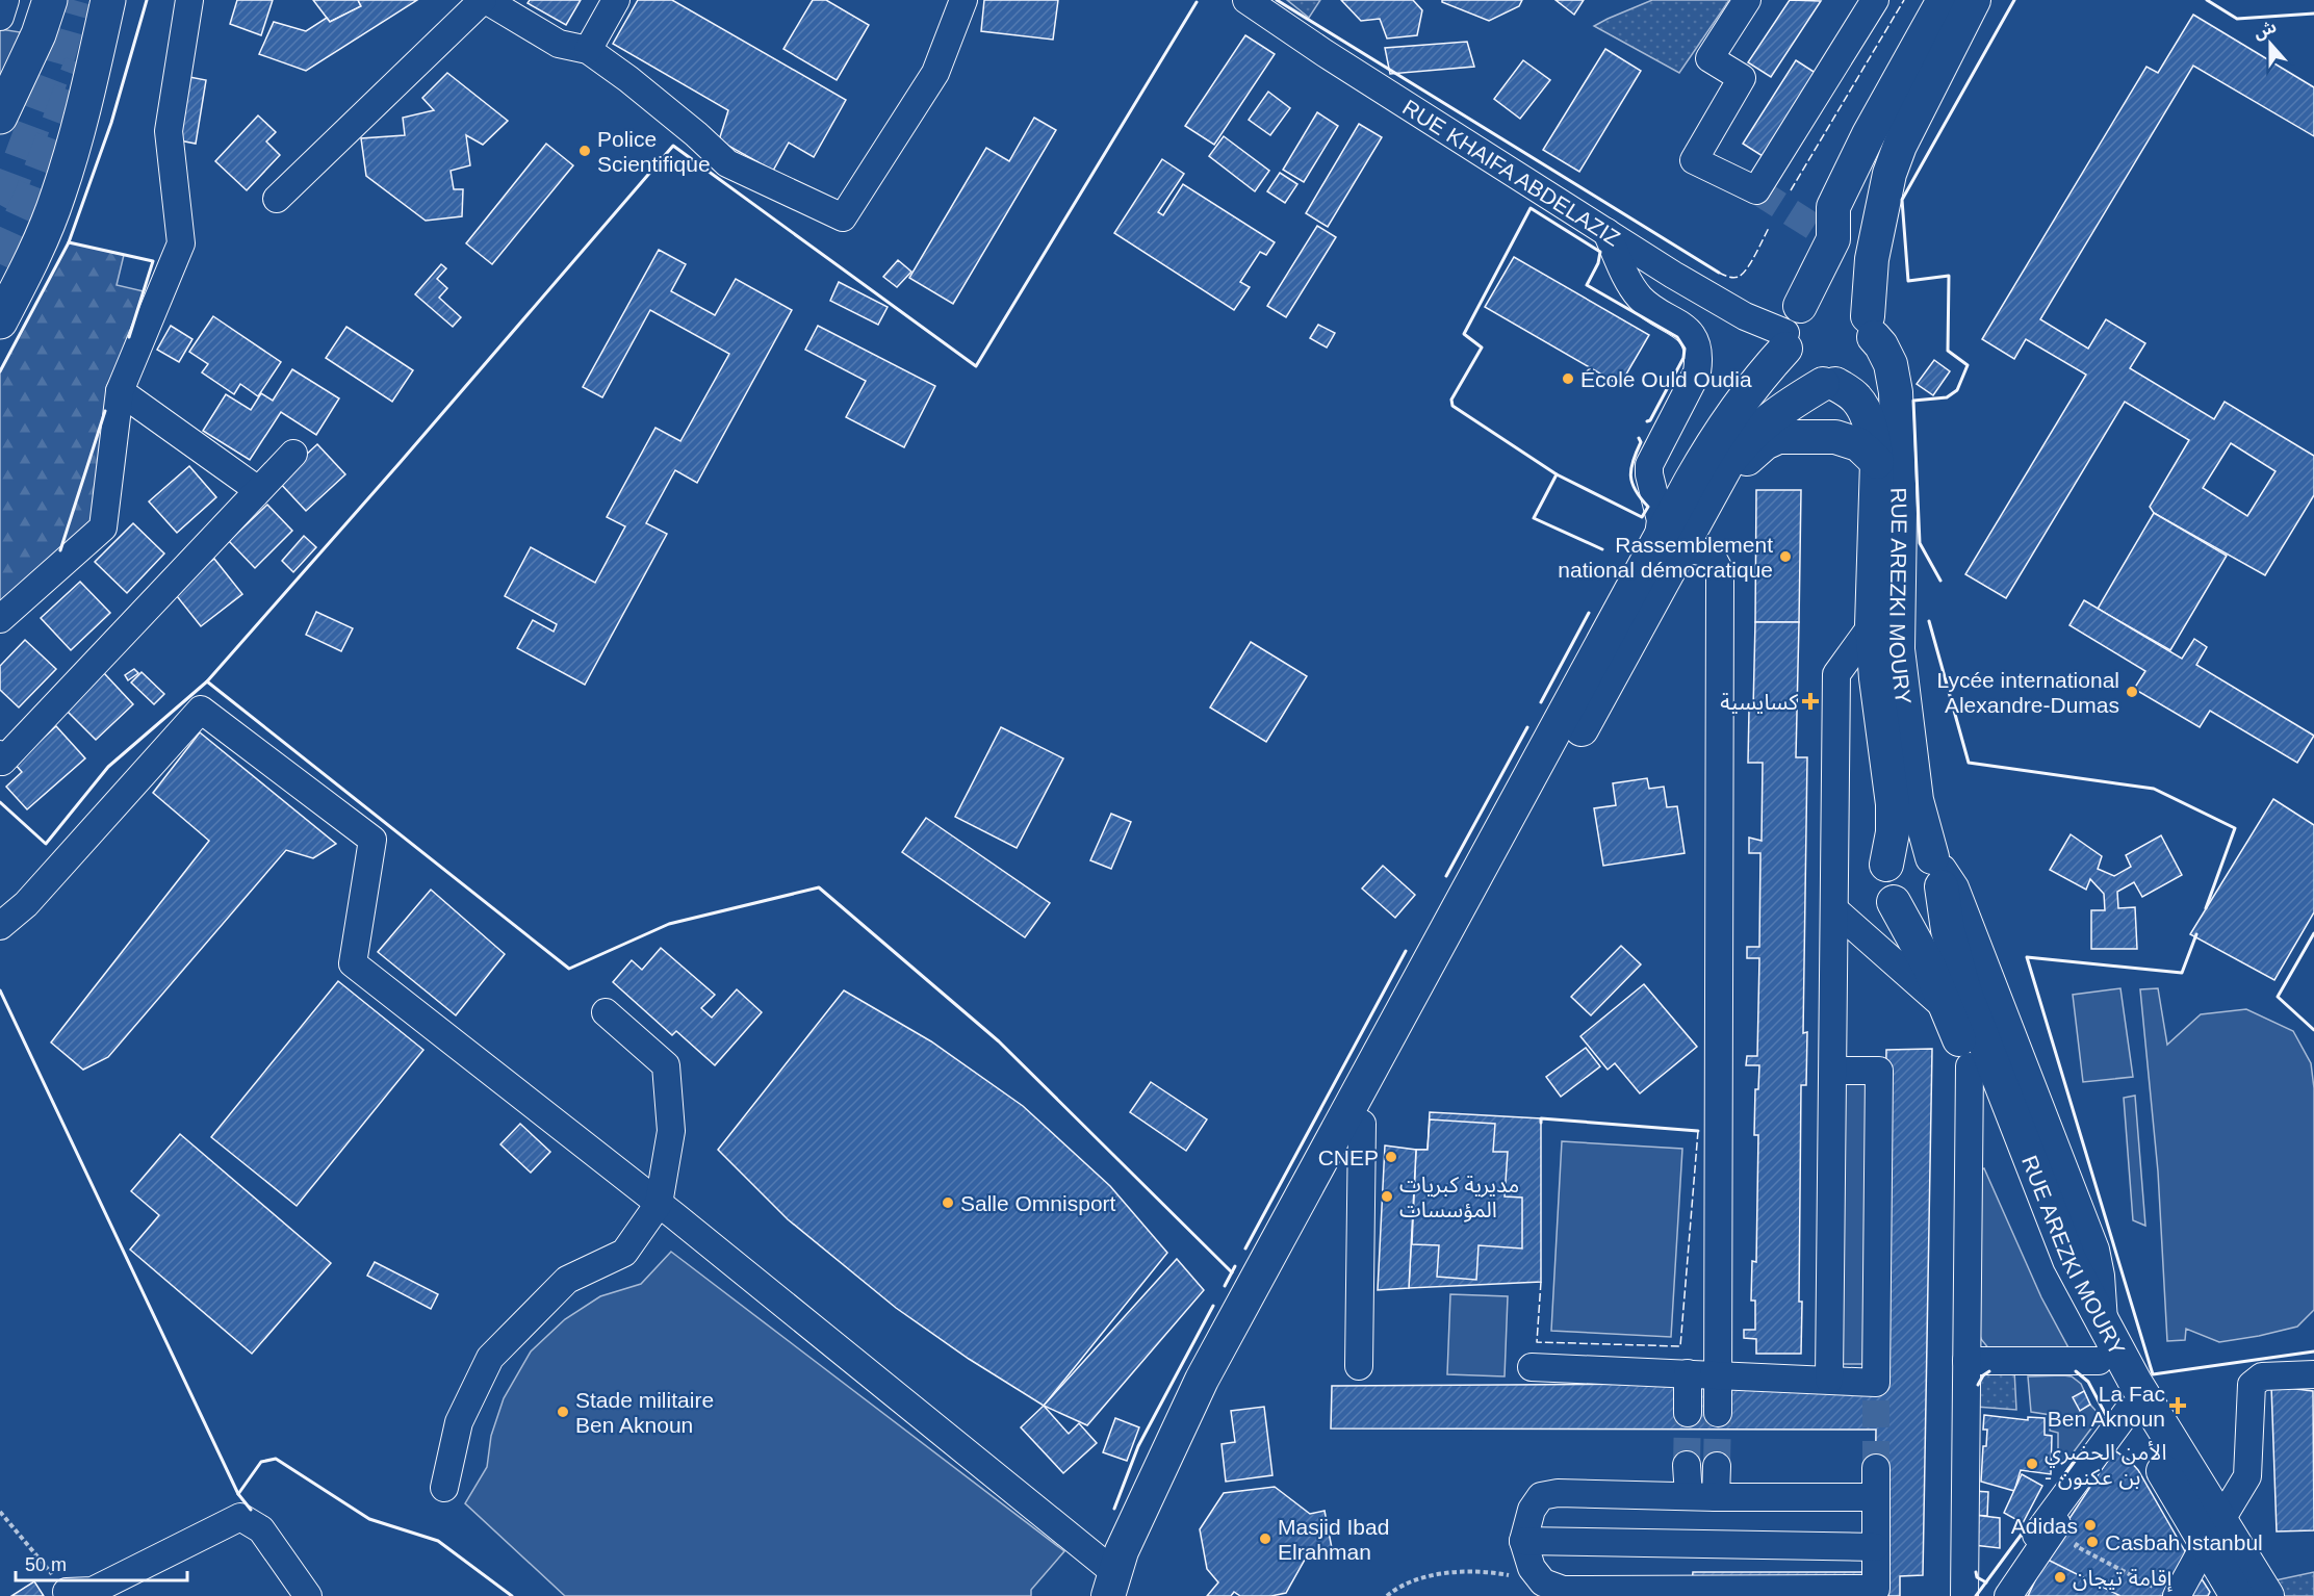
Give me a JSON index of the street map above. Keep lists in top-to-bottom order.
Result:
{
  "streets": {
    "main road": ["RUE AREZKI MOURY"],
    "street": ["RUE KHAIFA ABDELAZIZ"]
  },
  "crossings": [
    ["RUE KHAIFA ABDELAZIZ", "RUE AREZKI MOURY"]
  ],
  "places": {
    "other": [
      "Police Scientifique",
      "École Ould Oudia",
      "Rassemblement national démocratique",
      "Lycée international Alexandre-Dumas",
      "CNEP",
      "مديرية كبريات المؤسسات",
      "Salle Omnisport",
      "Stade militaire Ben Aknoun",
      "الأمن الحضري - بن عكنون",
      "Adidas",
      "Masjid Ibad Elrahman",
      "Casbah Istanbul",
      "إقامة تيجان"
    ],
    "health": ["كسايسية", "La Fac Ben Aknoun"]
  },
  "scale_bar": "50 m",
  "north": "top"
}
